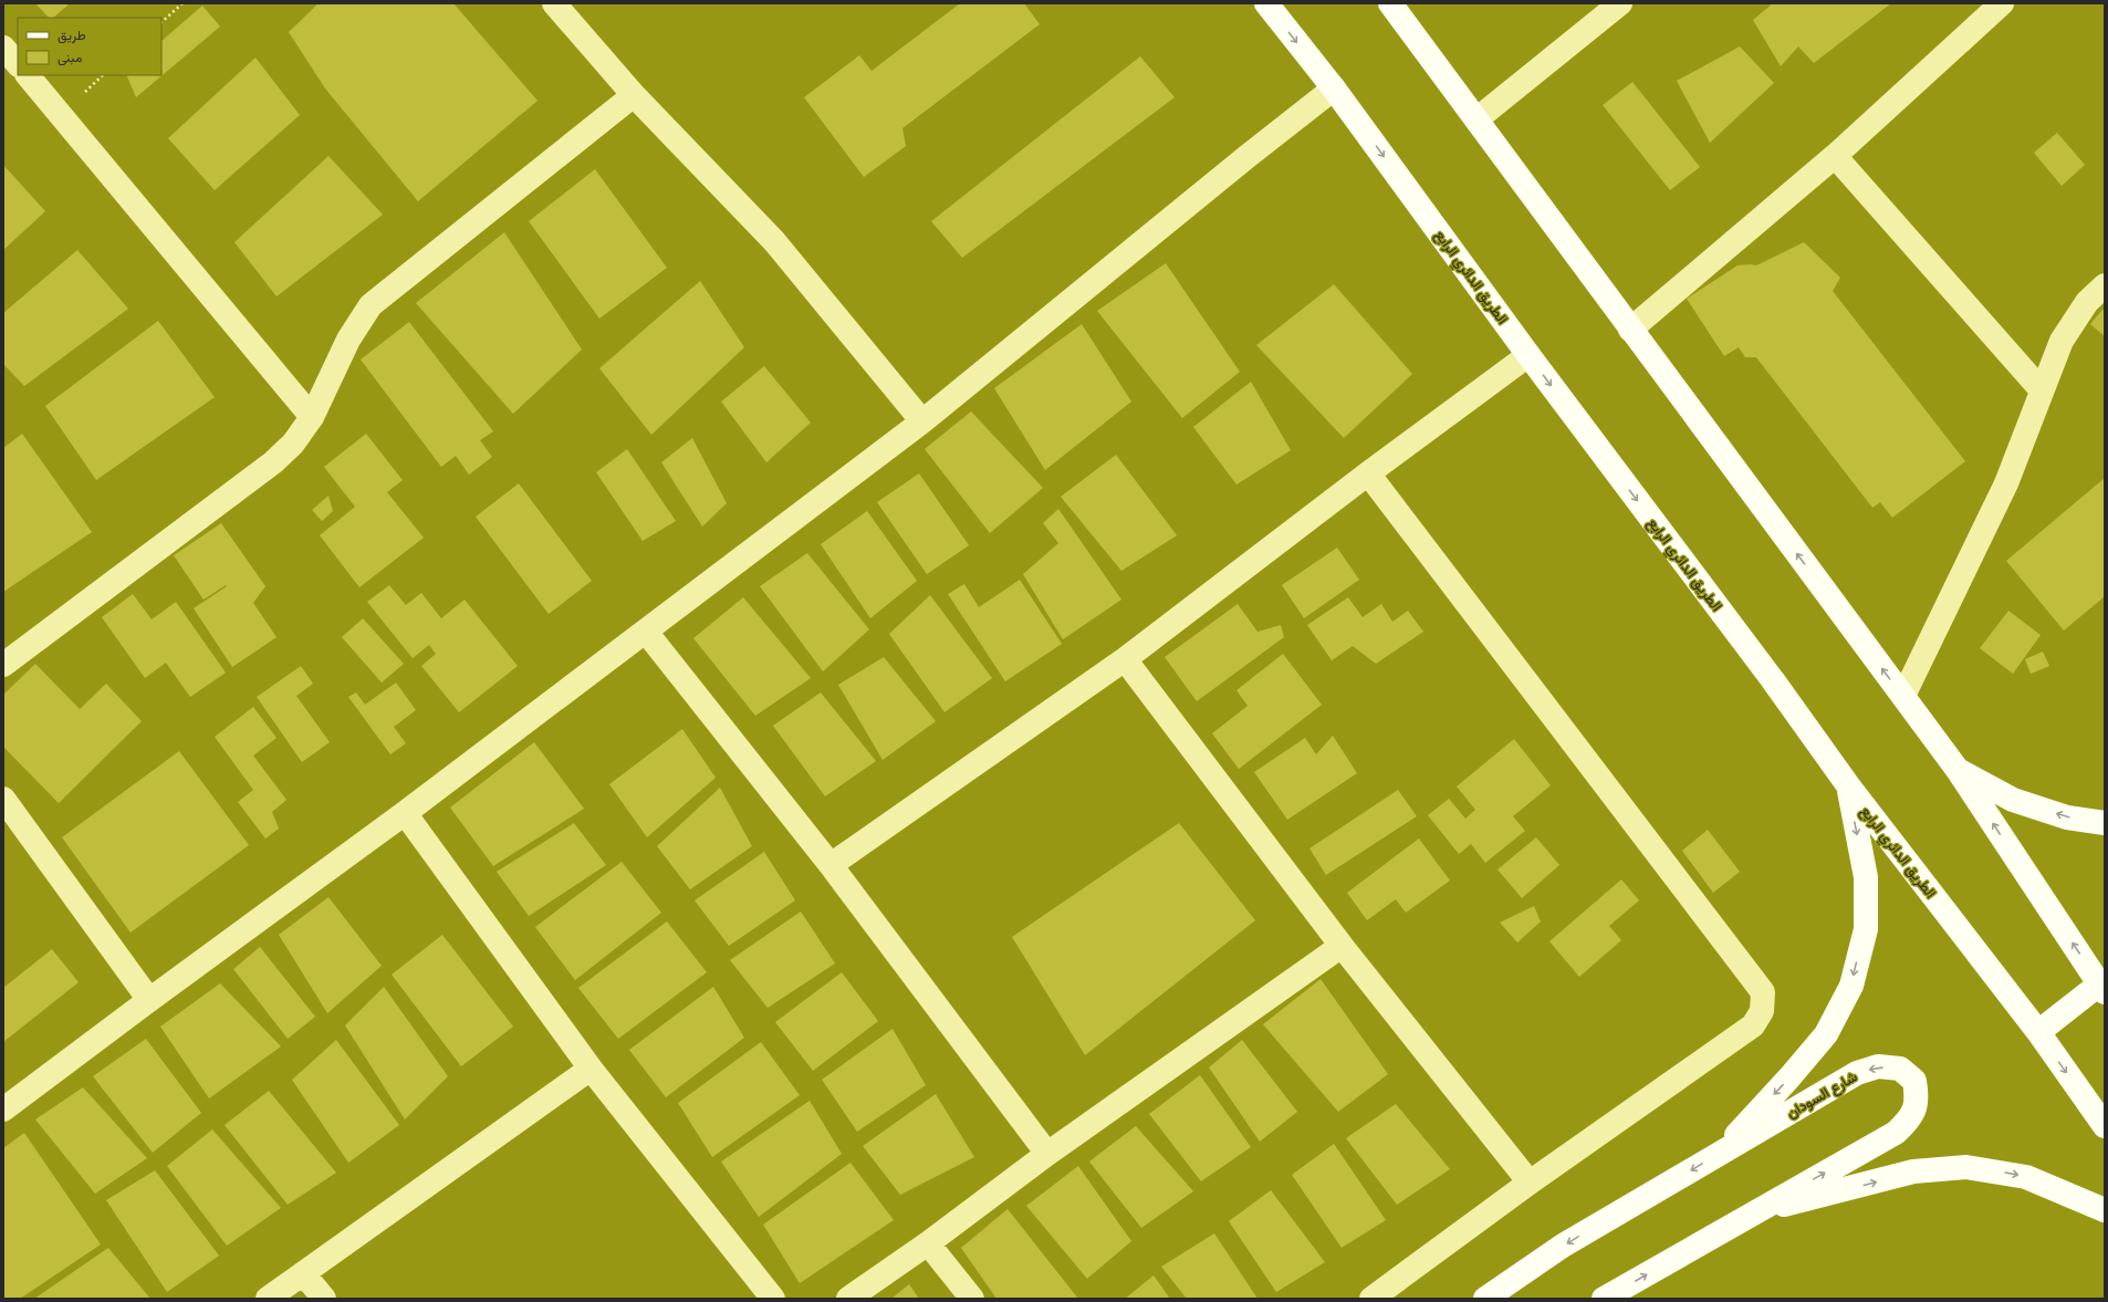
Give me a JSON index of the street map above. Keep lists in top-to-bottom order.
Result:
{
  "streets": {
    "main road": ["الطريق الدائري الرابع", "شارع السودان"]
  },
  "legend": ["طريق", "مبنى"]
}
